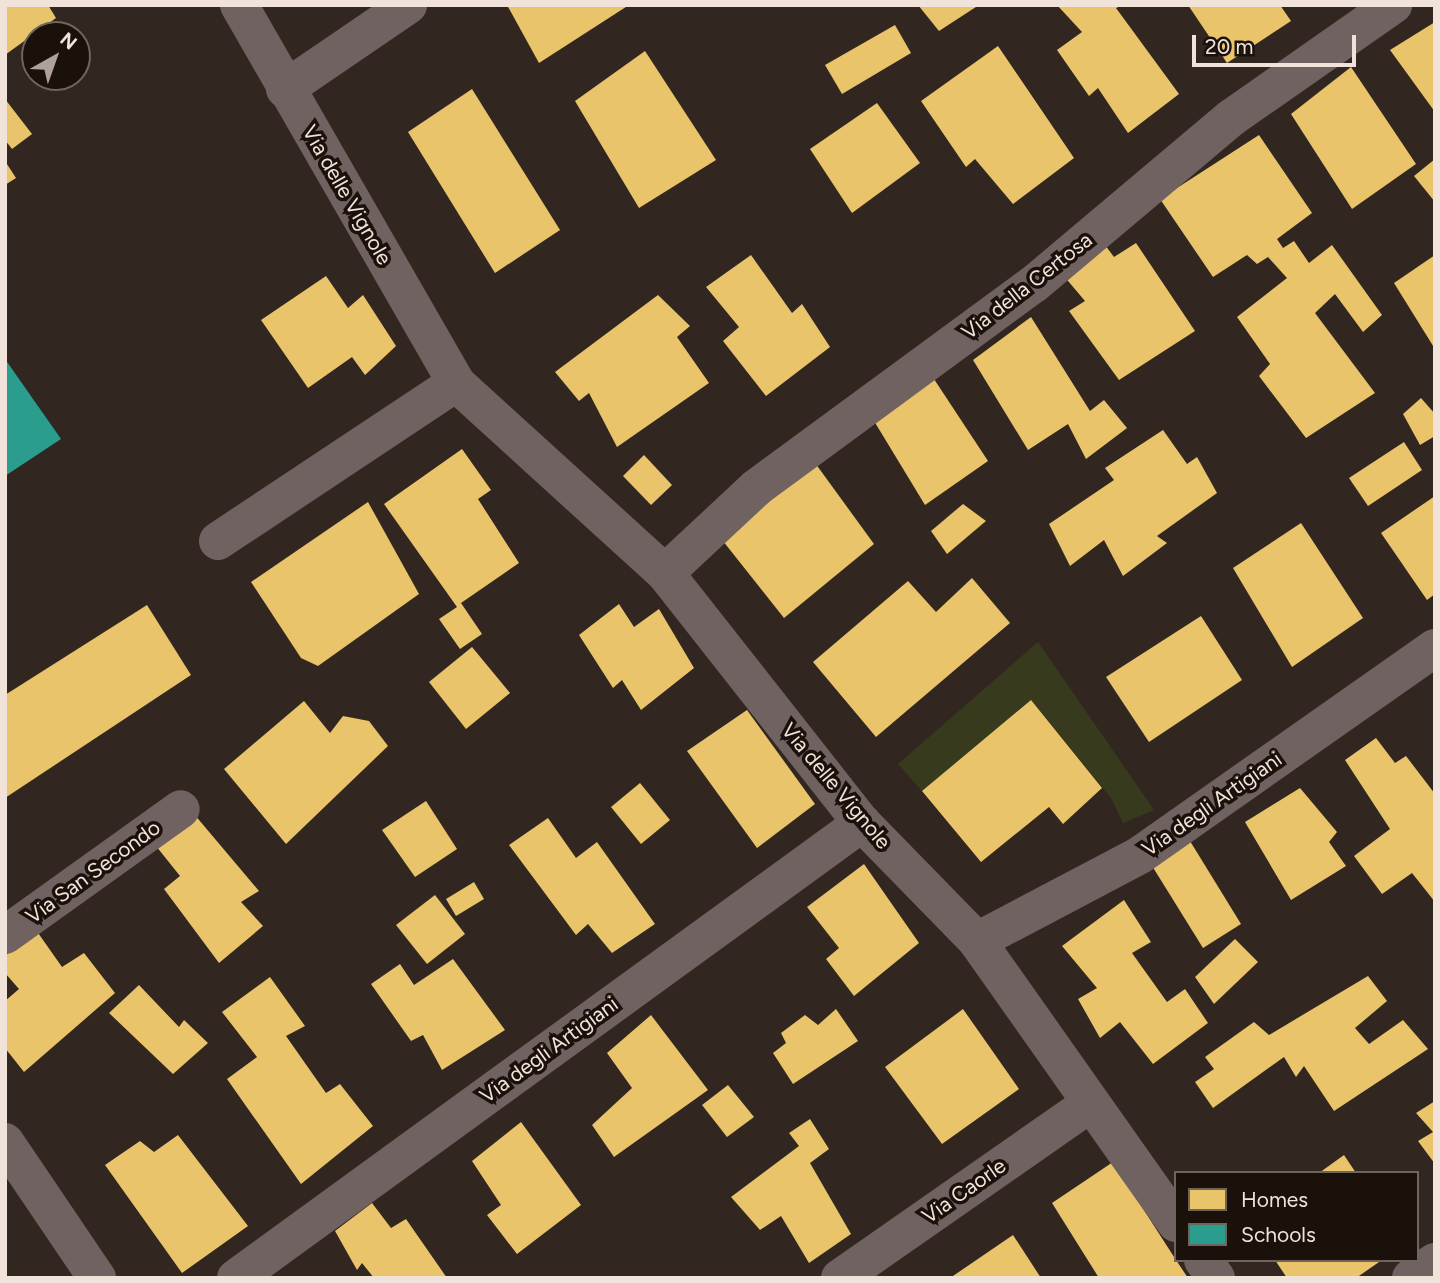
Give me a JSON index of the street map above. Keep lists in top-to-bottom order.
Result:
{
  "streets": {
    "street": [
      "Via delle Vignole",
      "Via della Certosa",
      "Via degli Artigiani",
      "Via San Secondo",
      "Via Caorle"
    ]
  },
  "crossings": [
    ["Via delle Vignole", "Via della Certosa"],
    ["Via delle Vignole", "Via degli Artigiani"],
    ["Via delle Vignole", "Via Caorle"]
  ],
  "legend": ["Homes", "Schools"],
  "scale_bar": "20 m",
  "north": "top right"
}
